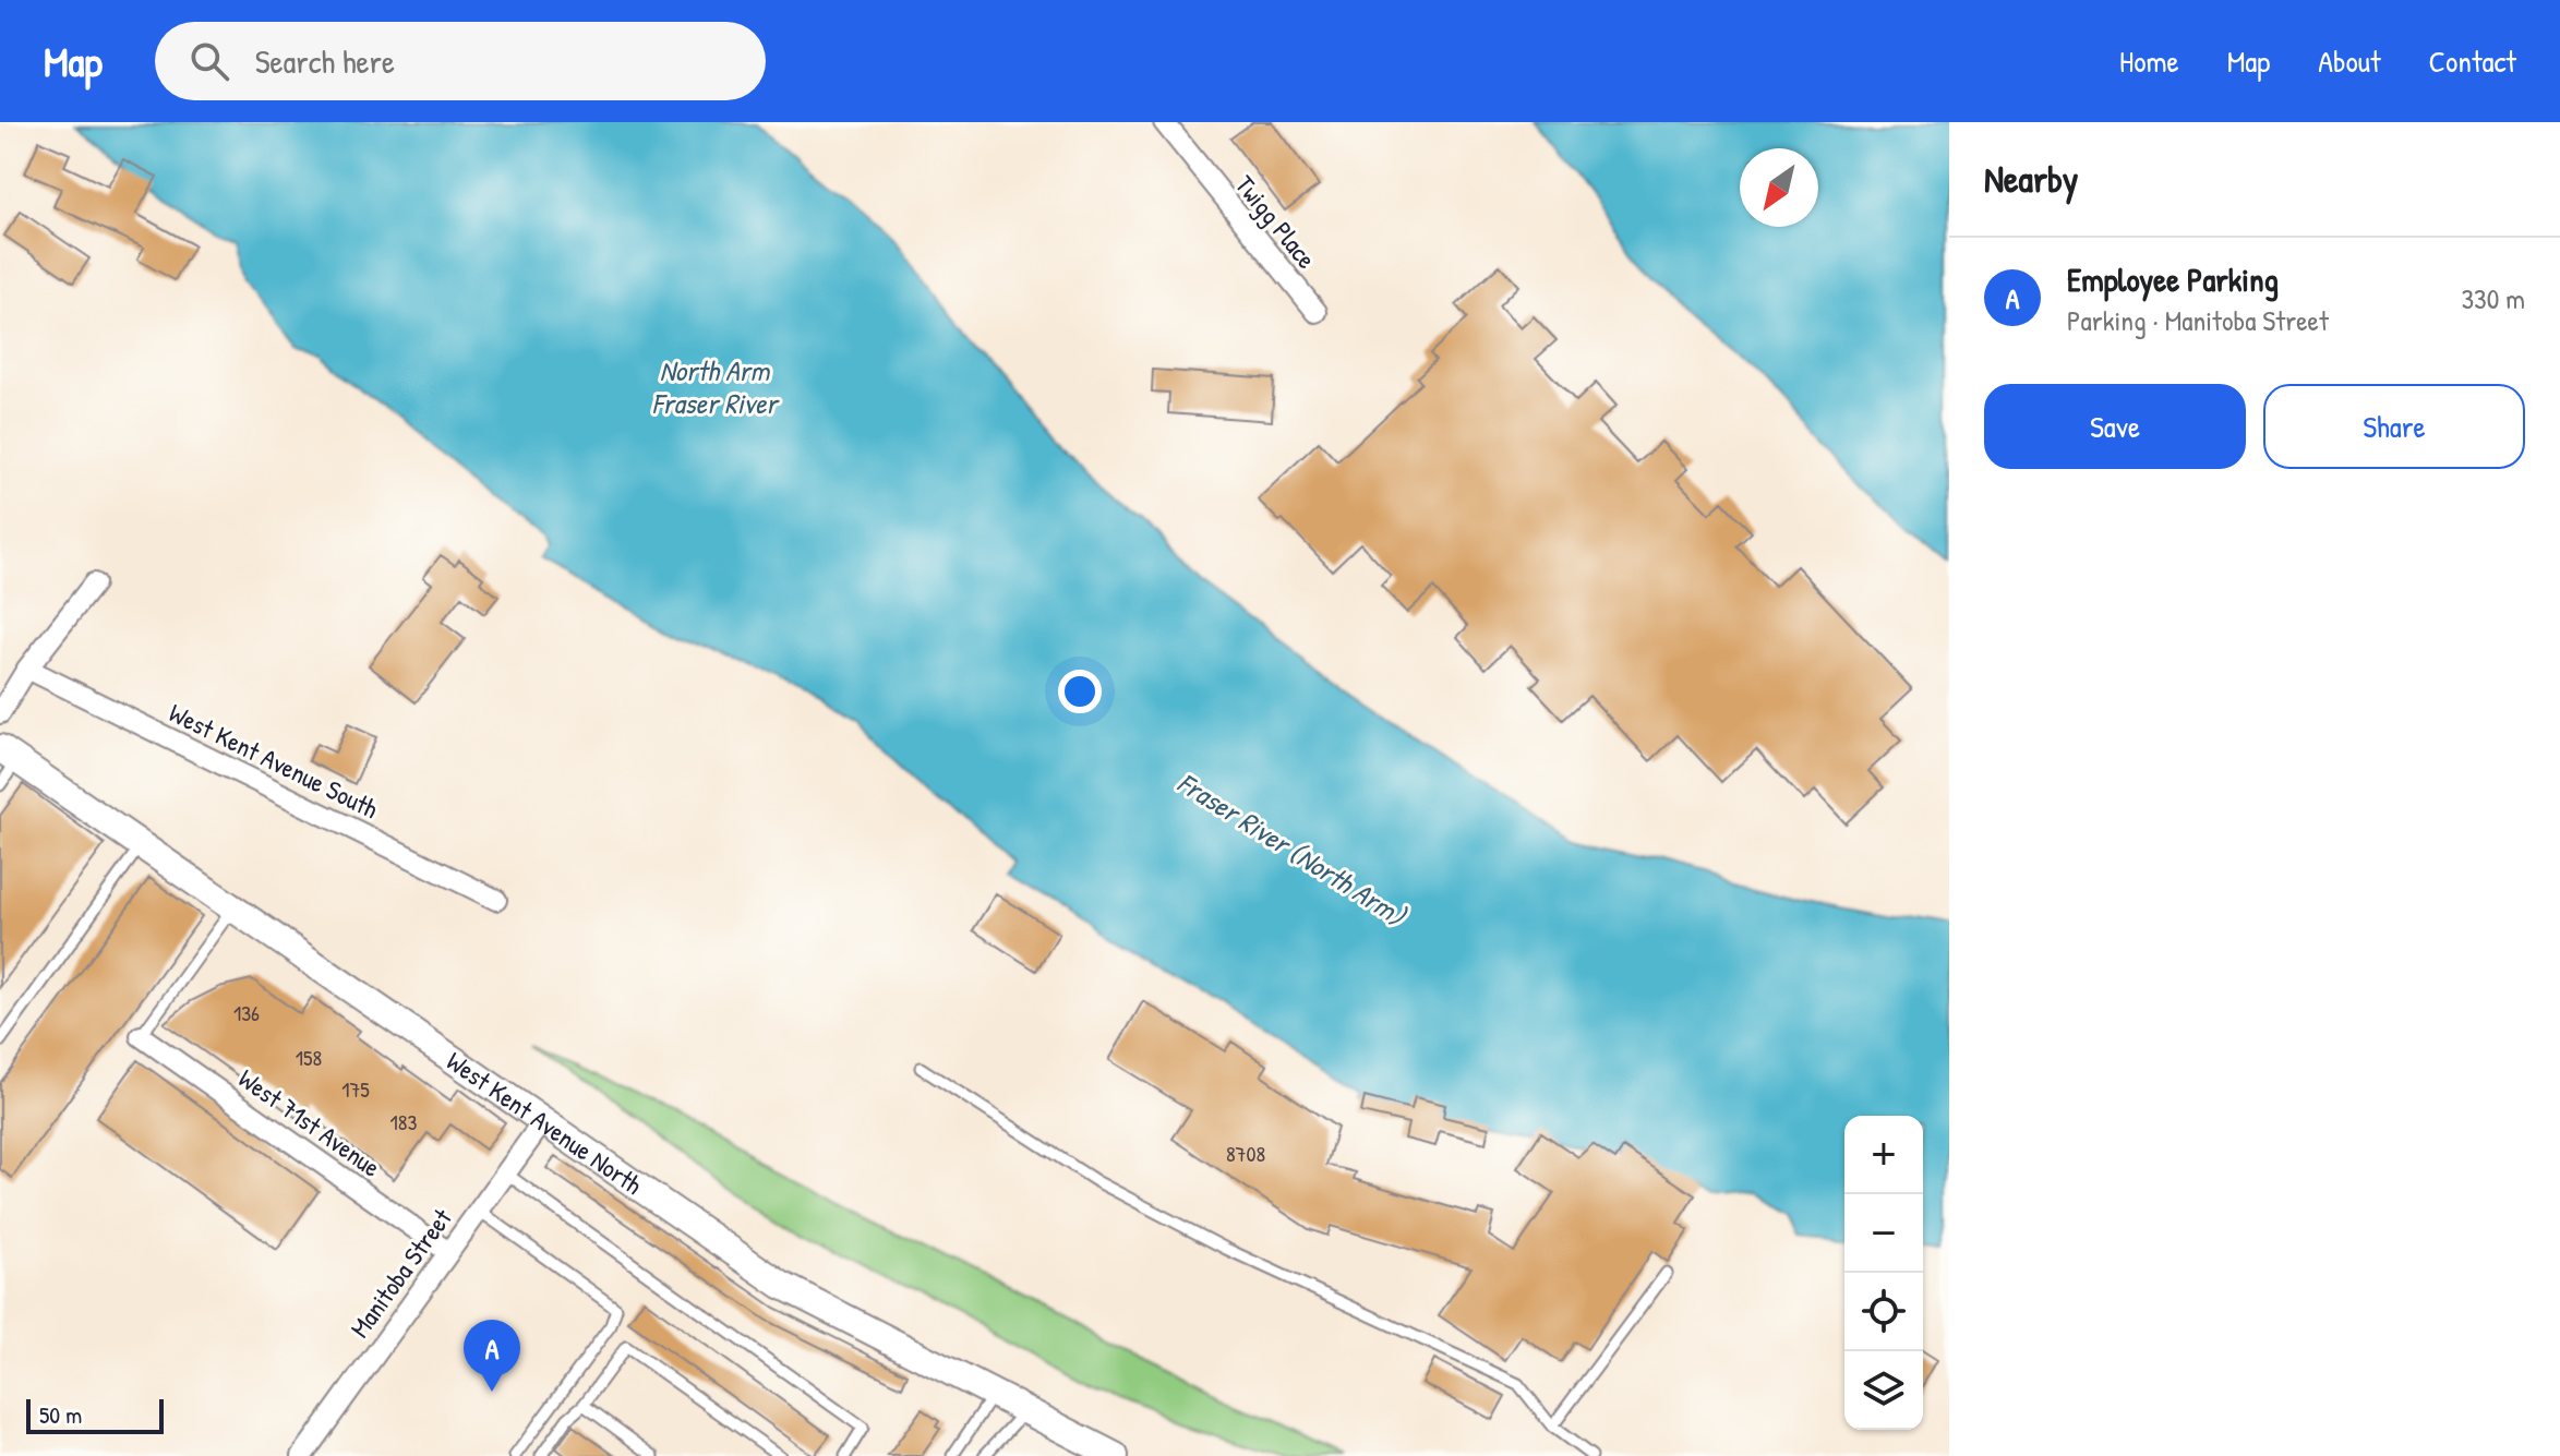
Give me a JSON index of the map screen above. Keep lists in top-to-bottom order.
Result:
{
  "streets": {
    "street": [
      "Twigg Place",
      "West Kent Avenue South",
      "West 71st Avenue",
      "West Kent Avenue North",
      "Manitoba Street"
    ]
  },
  "crossings": [
    ["West 71st Avenue", "Manitoba Street"],
    ["West Kent Avenue North", "Manitoba Street"]
  ],
  "water": ["North Arm Fraser River", "Fraser River (North Arm)"],
  "house_numbers": [
    "136",
    "158",
    "175",
    "183",
    "8708"
  ],
  "scale_bar": "50 m",
  "north": "bottom left",
  "page": {
    "header": "Map",
    "search": "Search here",
    "nav": [
      "Home",
      "Map",
      "About",
      "Contact"
    ],
    "heading": "Nearby",
    "list": [
      {
        "mark": "A",
        "name": "Employee Parking",
        "note": "Parking · Manitoba Street",
        "value": "330 m"
      }
    ],
    "buttons": ["Save", "Share"],
    "map_buttons": ["+", "−"],
    "pins": "A",
    "scale": "50 m"
  }
}
